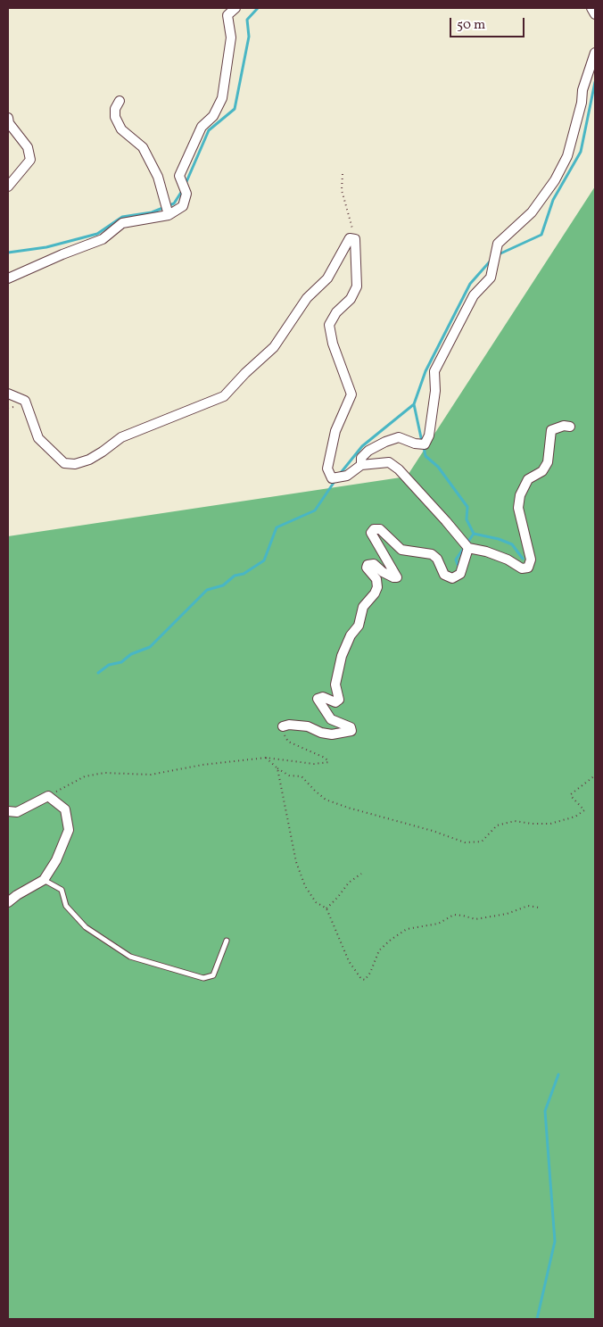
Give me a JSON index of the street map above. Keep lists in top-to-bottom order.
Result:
{
  "scale_bar": "50 m"
}
